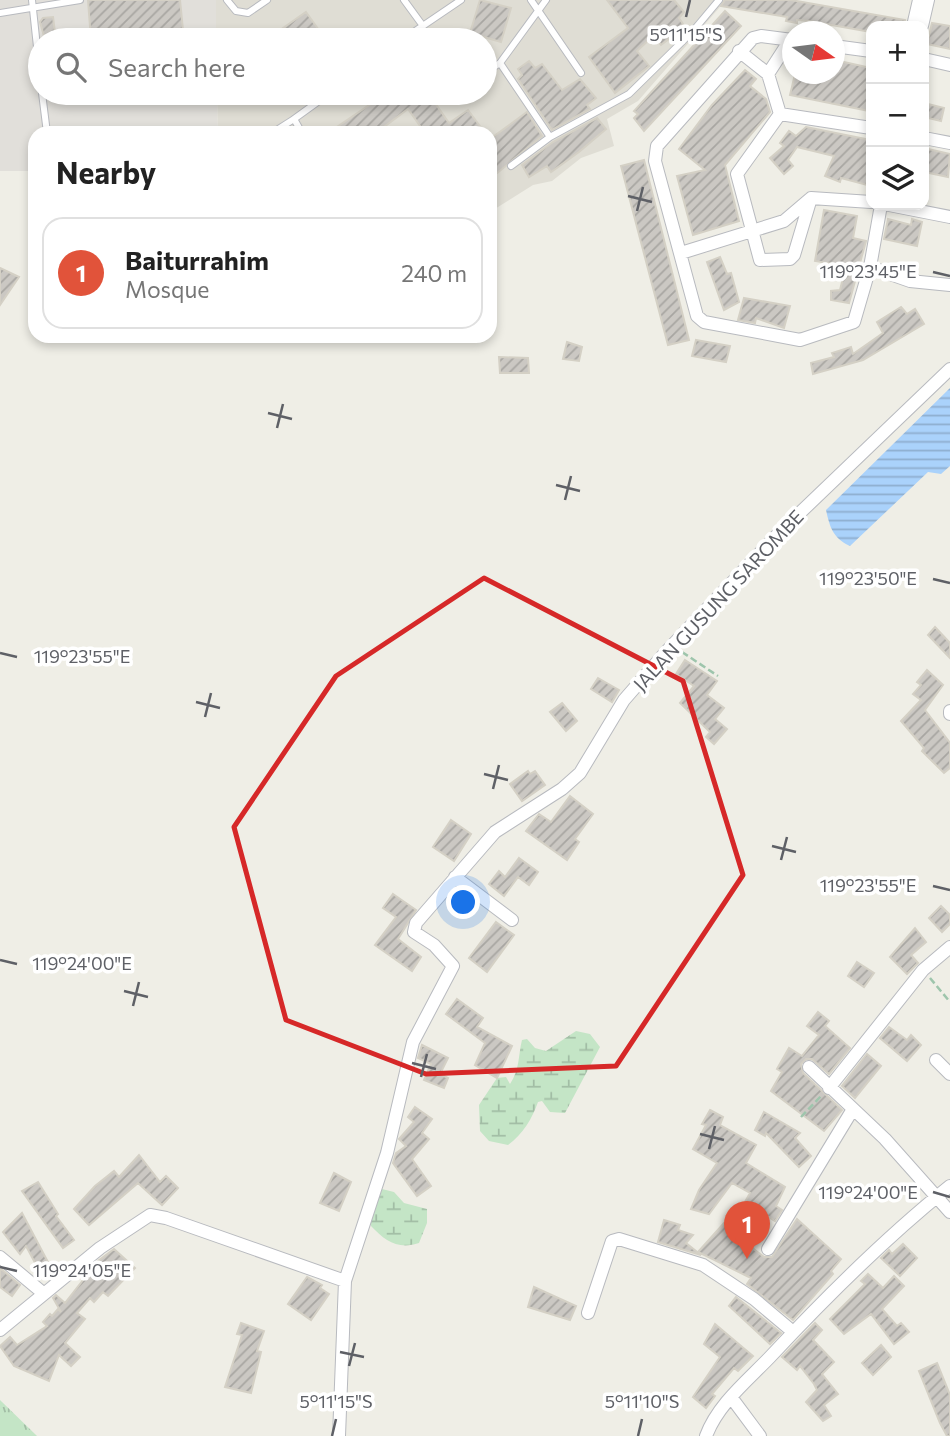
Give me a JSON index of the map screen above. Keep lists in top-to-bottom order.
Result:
{
  "streets": {
    "street": ["JALAN GUSUNG SAROMBE"]
  },
  "north": "right",
  "page": {
    "map_buttons": ["+", "−"],
    "search": "Search here",
    "heading": "Nearby",
    "list": [
      {
        "mark": "1",
        "name": "Baiturrahim",
        "note": "Mosque",
        "value": "240 m"
      }
    ],
    "pins": "1"
  },
  "coordinates": [
    "5°11'15\"S",
    "119°23'45\"E",
    "119°23'50\"E",
    "119°23'55\"E",
    "119°24'00\"E",
    "119°24'05\"E",
    "5°11'10\"S"
  ]
}
